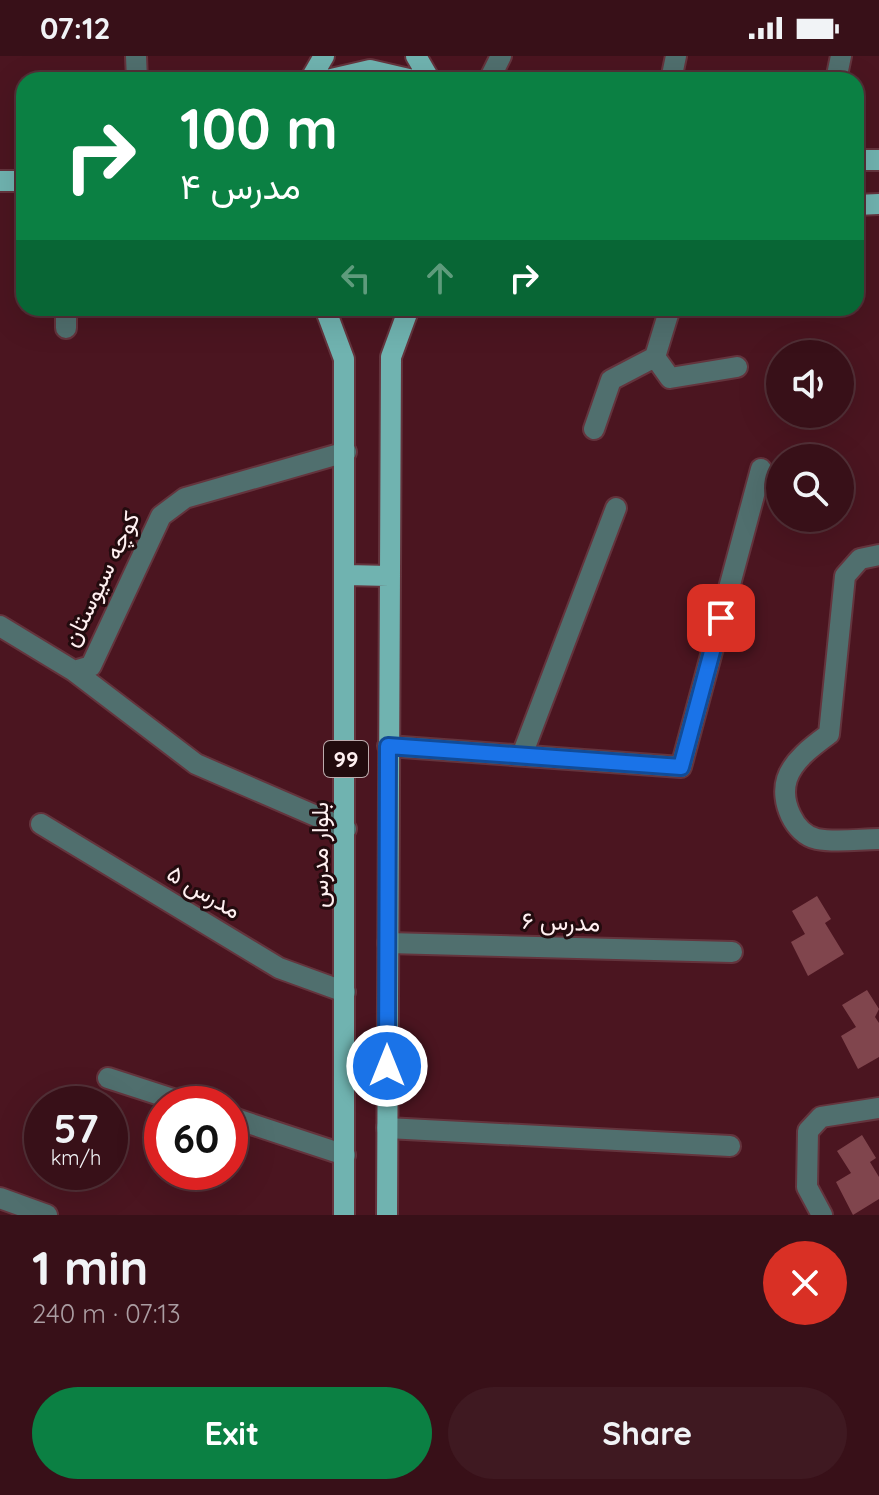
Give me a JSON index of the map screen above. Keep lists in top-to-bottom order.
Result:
{
  "streets": {
    "main road": ["99", "بلوار مدرس"],
    "street": ["کوچه سیوستان", "مدرس ۵", "مدرس ۶"]
  },
  "crossings": [
    ["کوچه سیوستان", "بلوار مدرس"],
    ["99", "مدرس ۶"],
    ["بلوار مدرس", "مدرس ۵"]
  ],
  "page": {
    "status": "07:12",
    "turn": ["100 m", "مدرس ۴"],
    "speed": "57 km/h",
    "limit": "60",
    "heading": ["1 min", "240 m · 07:13"],
    "buttons": ["Exit", "Share"]
  }
}
